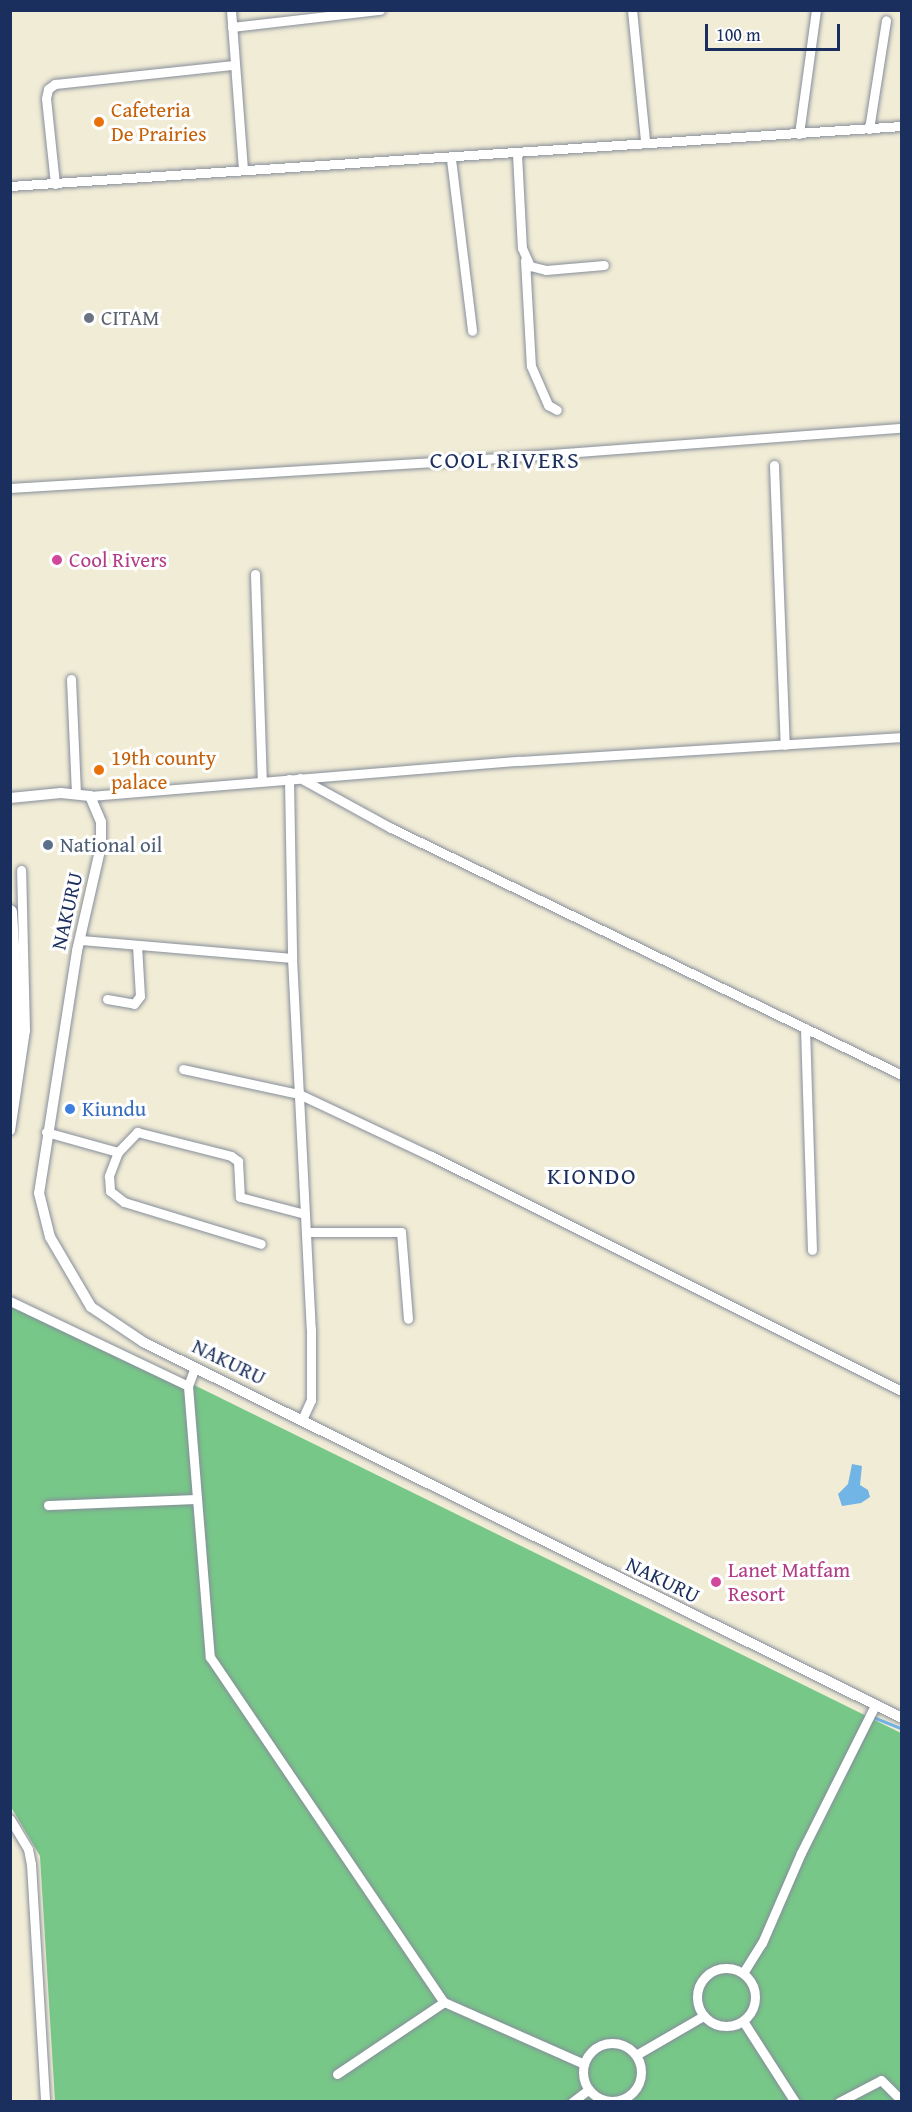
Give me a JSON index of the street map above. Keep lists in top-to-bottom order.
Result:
{
  "streets": {
    "main road": ["NAKURU"]
  },
  "districts": ["COOL RIVERS", "KIONDO"],
  "places": [
    "Cafeteria De Prairies",
    "CITAM",
    "Cool Rivers",
    "19th county palace",
    "National oil",
    "Kiundu",
    "Lanet Matfam Resort"
  ],
  "scale_bar": "100 m"
}
